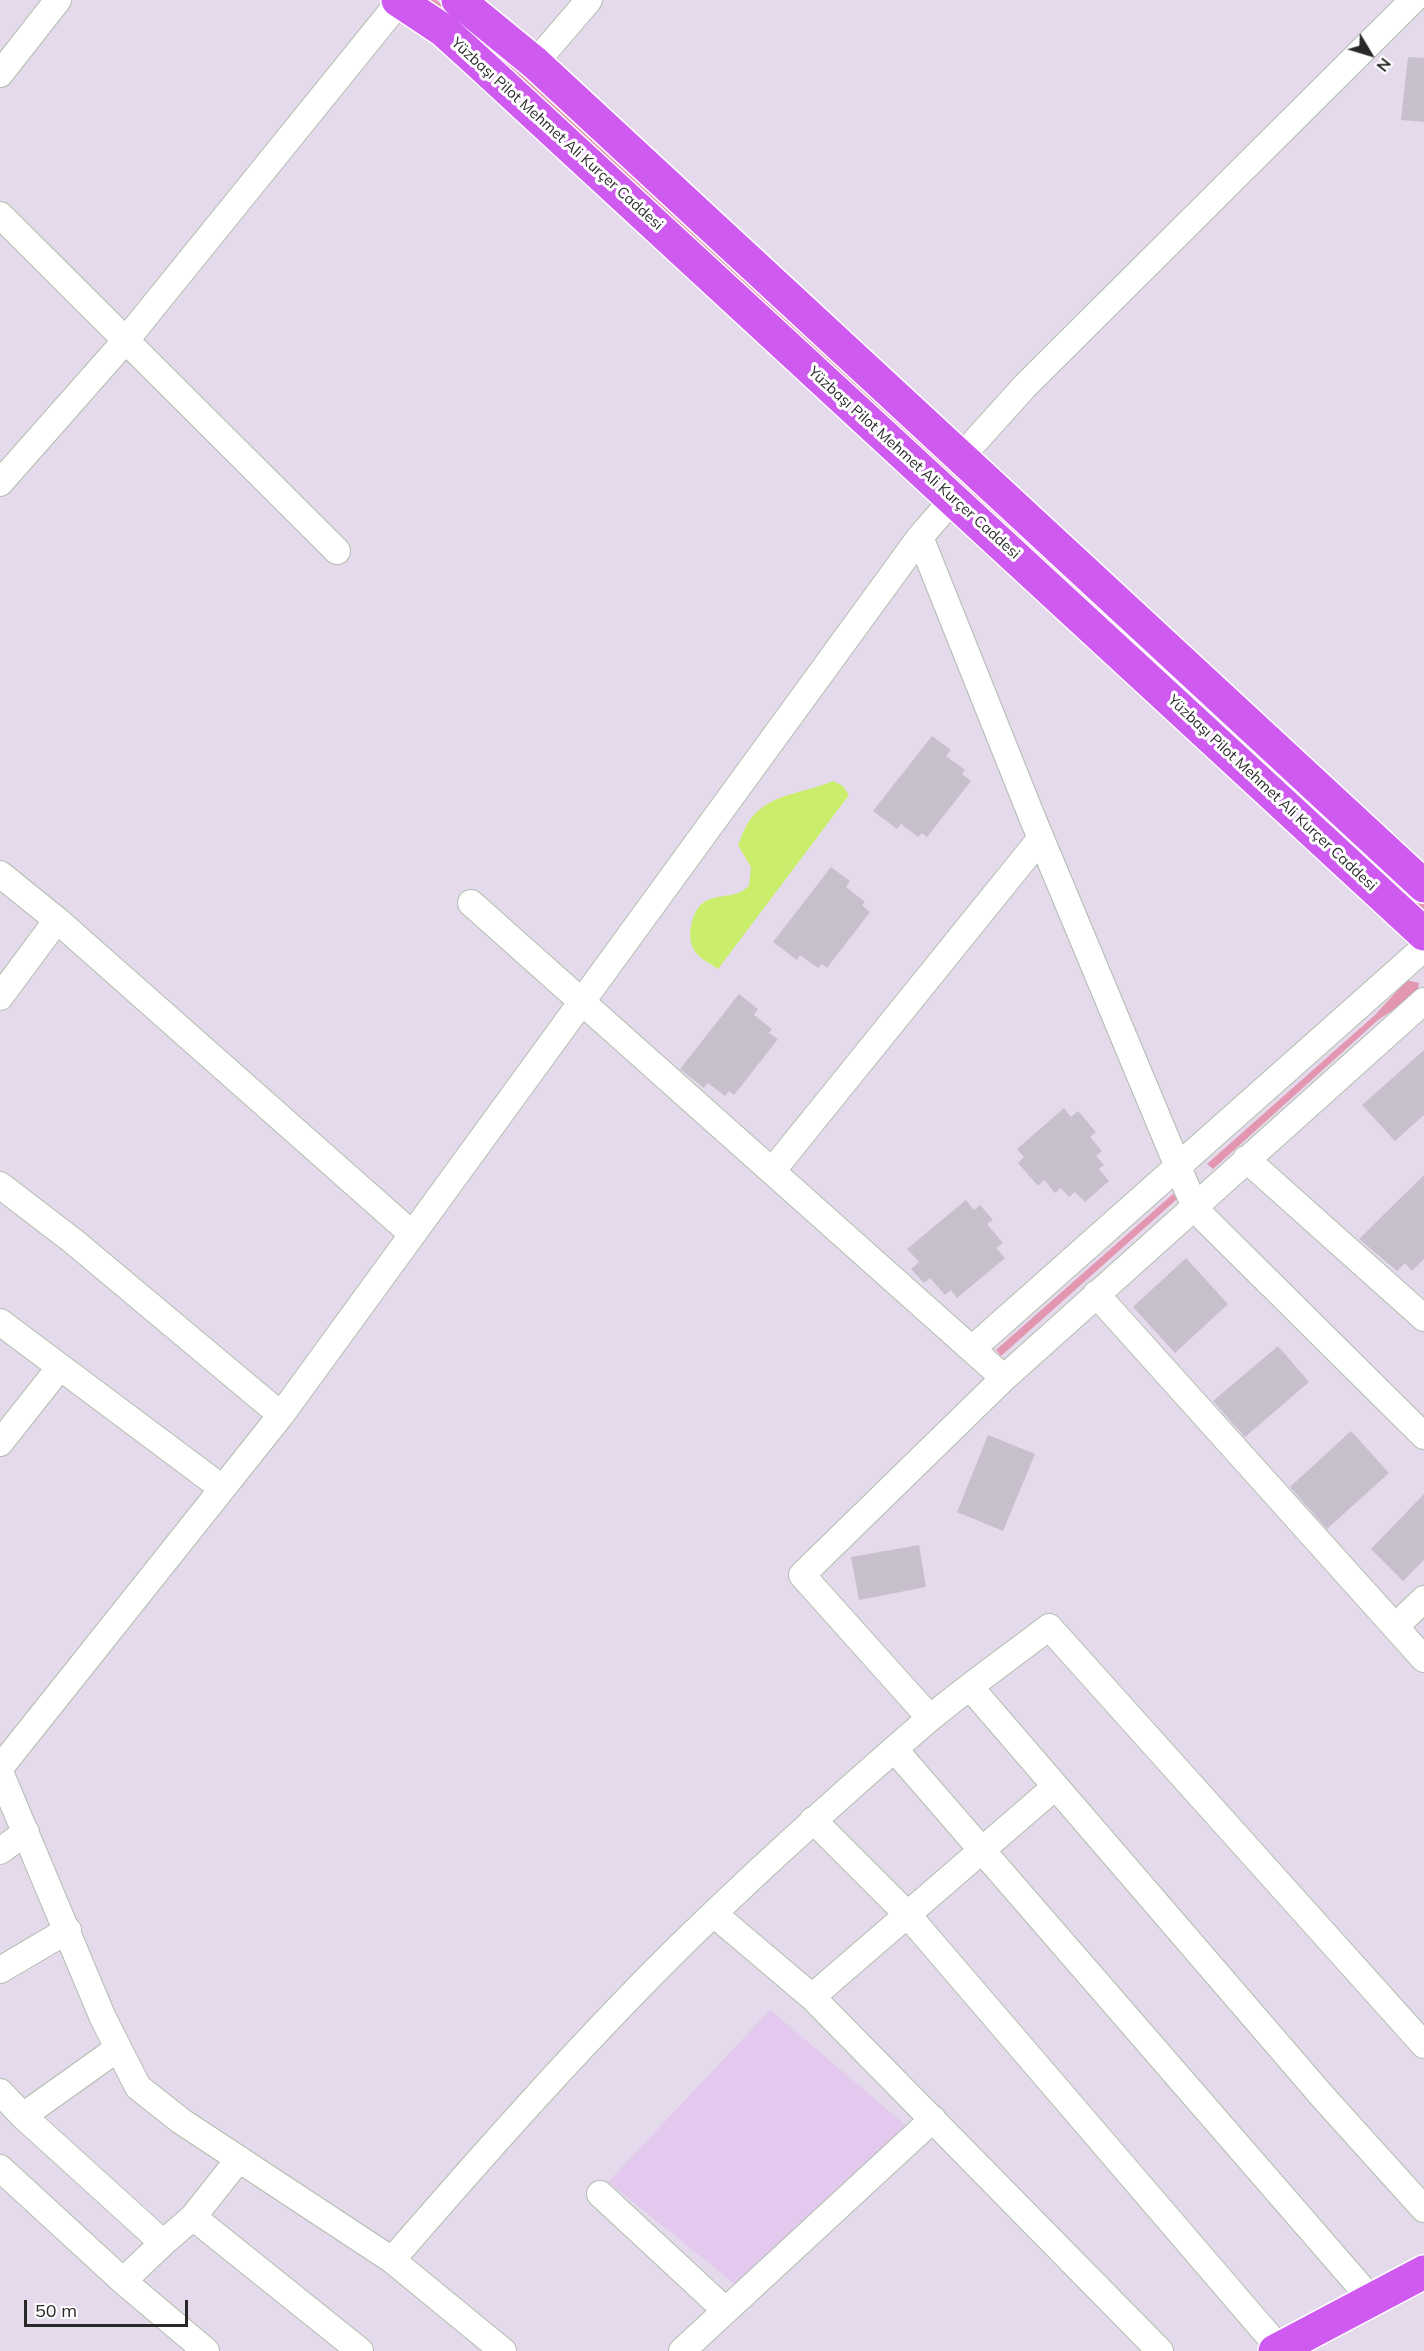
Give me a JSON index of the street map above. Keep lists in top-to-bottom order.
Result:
{
  "streets": {
    "main road": ["Yüzbaşı Pilot Mehmet Ali Kurçer Caddesi"]
  },
  "scale_bar": "50 m",
  "north": "bottom right"
}
